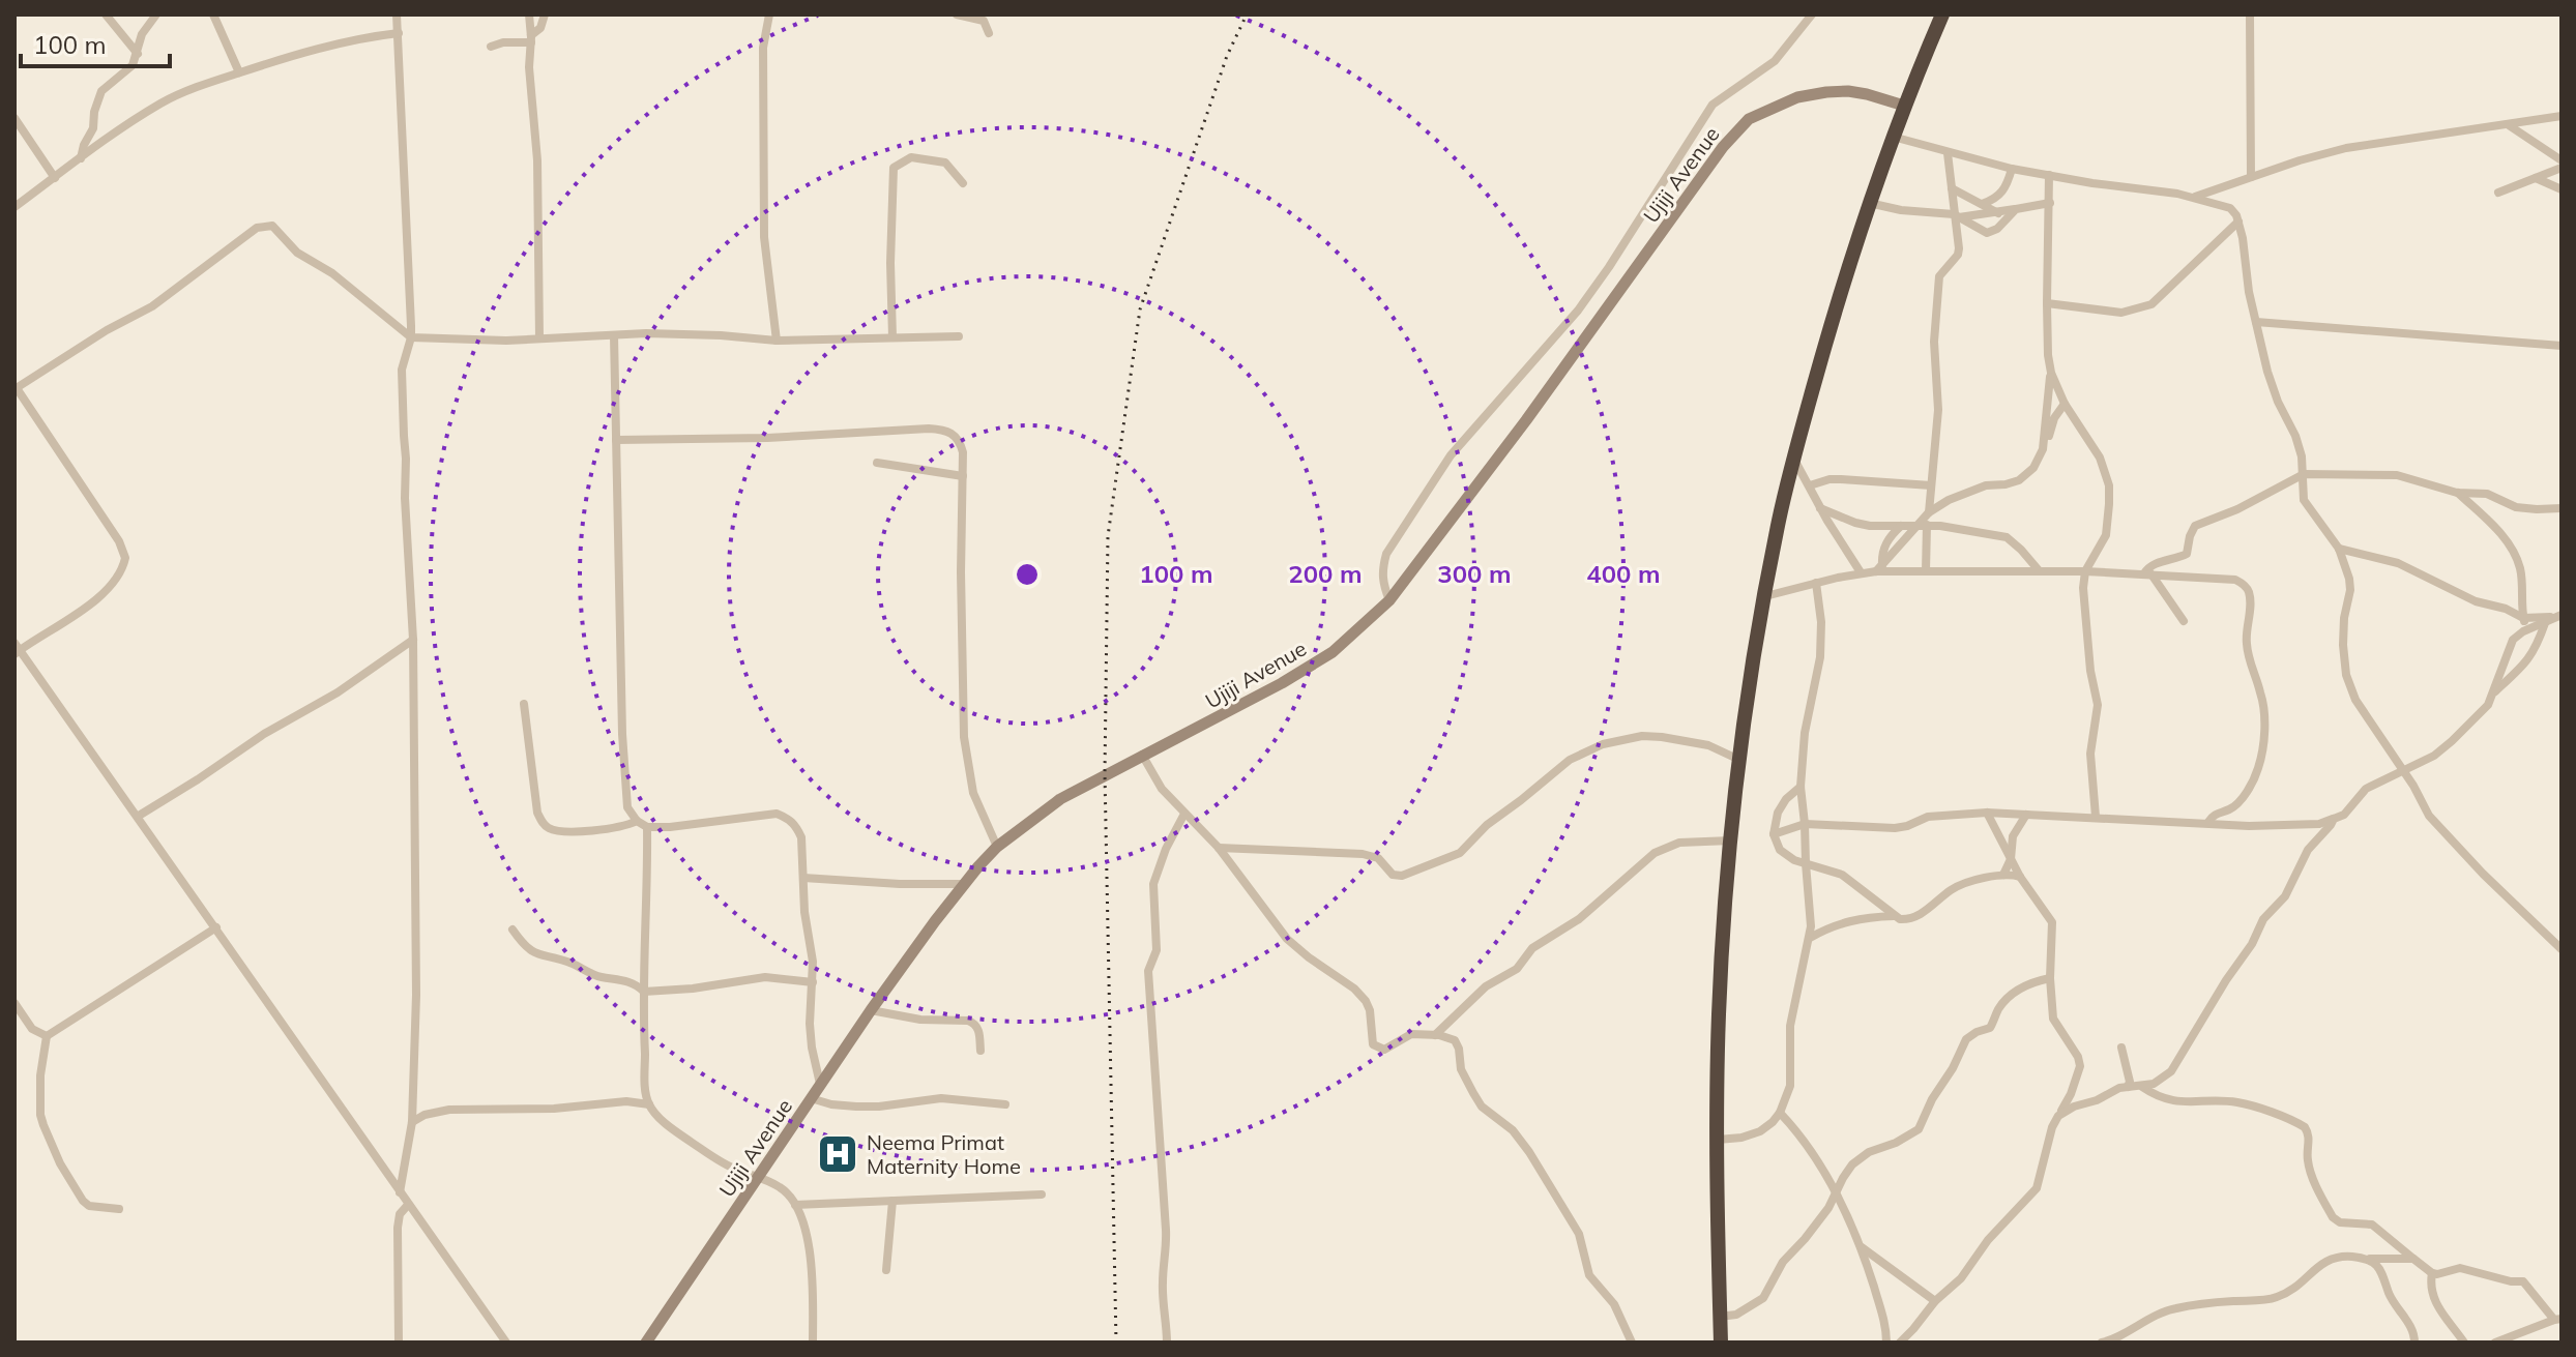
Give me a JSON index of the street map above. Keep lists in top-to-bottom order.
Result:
{
  "streets": {
    "main road": ["Ujiji Avenue"]
  },
  "places": {
    "hospital": ["Neema Primat Maternity Home"]
  },
  "scale_bar": "100 m",
  "rings": [
    "100 m",
    "200 m",
    "300 m",
    "400 m"
  ]
}
